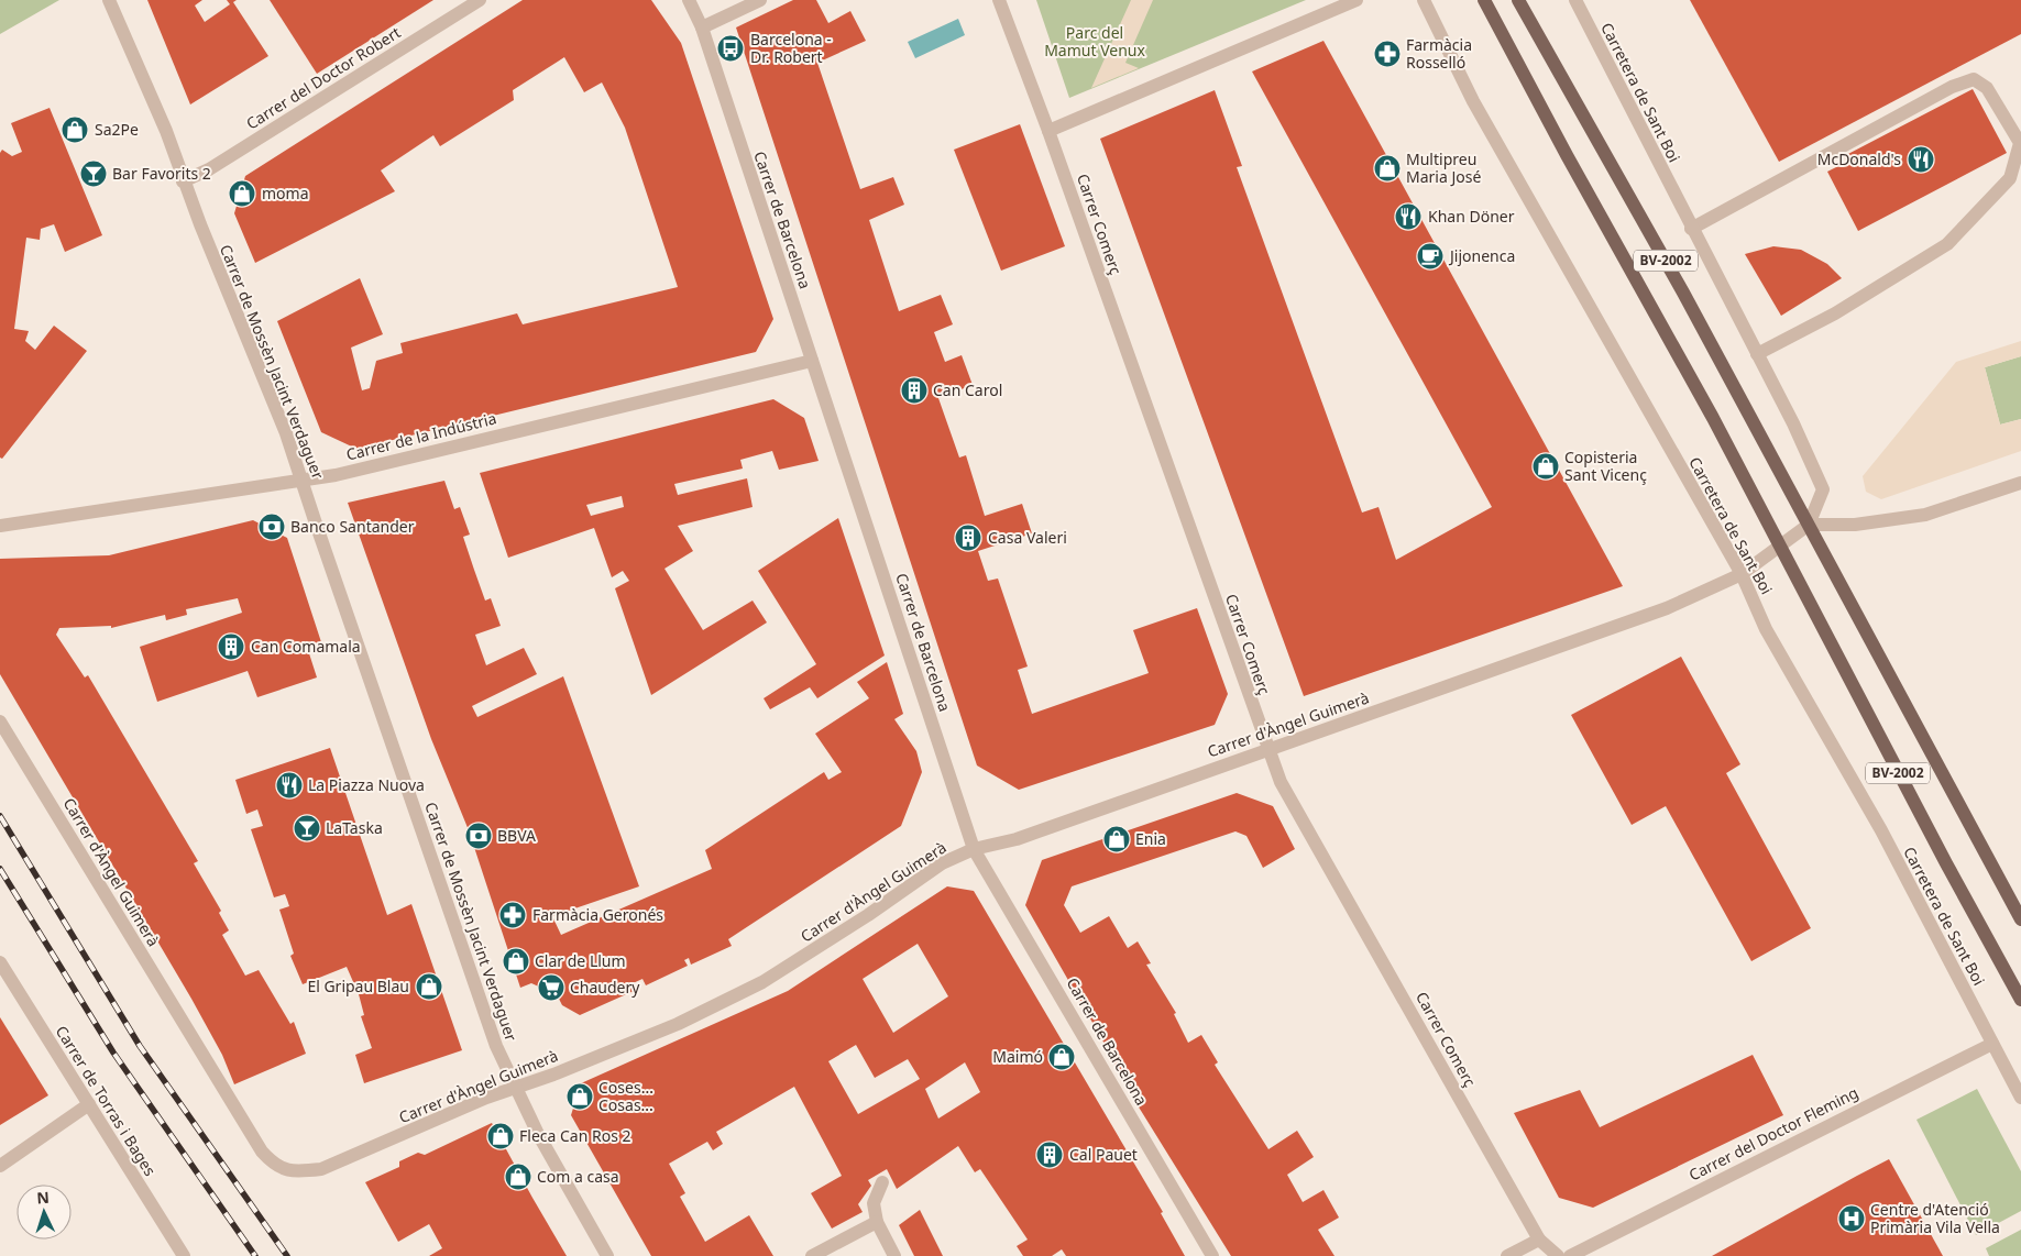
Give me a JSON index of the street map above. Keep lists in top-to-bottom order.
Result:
{
  "streets": {
    "main road": ["BV-2002"],
    "street": [
      "Carrer del Doctor Robert",
      "Carretera de Sant Boi",
      "Carrer de Barcelona",
      "Carrer Comerç",
      "Carrer de Mossèn Jacint Verdaguer",
      "Carrer de la Indústria",
      "Carrer d'Àngel Guimerà",
      "Carrer de Torras i Bages",
      "Carrer del Doctor Fleming"
    ]
  },
  "crossings": [
    ["Carrer del Doctor Robert", "Carrer de Mossèn Jacint Verdaguer"],
    ["Carretera de Sant Boi", "BV-2002"],
    ["Carretera de Sant Boi", "Carrer d'Àngel Guimerà"],
    ["Carretera de Sant Boi", "Carrer del Doctor Fleming"],
    ["Carrer de Barcelona", "Carrer de la Indústria"],
    ["Carrer de Barcelona", "Carrer d'Àngel Guimerà"],
    ["Carrer Comerç", "Carrer d'Àngel Guimerà"],
    ["BV-2002", "Carrer d'Àngel Guimerà"],
    ["Carrer de Mossèn Jacint Verdaguer", "Carrer de la Indústria"],
    ["Carrer de Mossèn Jacint Verdaguer", "Carrer d'Àngel Guimerà"]
  ],
  "parks": ["Parc del Mamut Venux"],
  "places": {
    "bus stop": ["Barcelona - Dr. Robert"],
    "pharmacy": ["Farmàcia Rosselló", "Farmàcia Geronés"],
    "shop": [
      "Sa2Pe",
      "Multipreu Maria José",
      "moma",
      "Copisteria Sant Vicenç",
      "Enia",
      "Clar de Llum",
      "El Gripau Blau",
      "Maimó",
      "Coses... Cosas...",
      "Fleca Can Ros 2",
      "Com a casa"
    ],
    "restaurant": ["McDonald's", "Khan Döner", "La Piazza Nuova"],
    "bar": ["Bar Favorits 2", "LaTaska"],
    "cafe": ["Jijonenca"],
    "building": [
      "Can Carol",
      "Casa Valeri",
      "Can Comamala",
      "Cal Pauet"
    ],
    "bank": ["Banco Santander", "BBVA"],
    "supermarket": ["Chaudery"],
    "hospital": ["Centre d'Atenció Primària Vila Vella"]
  },
  "north": "top"
}
